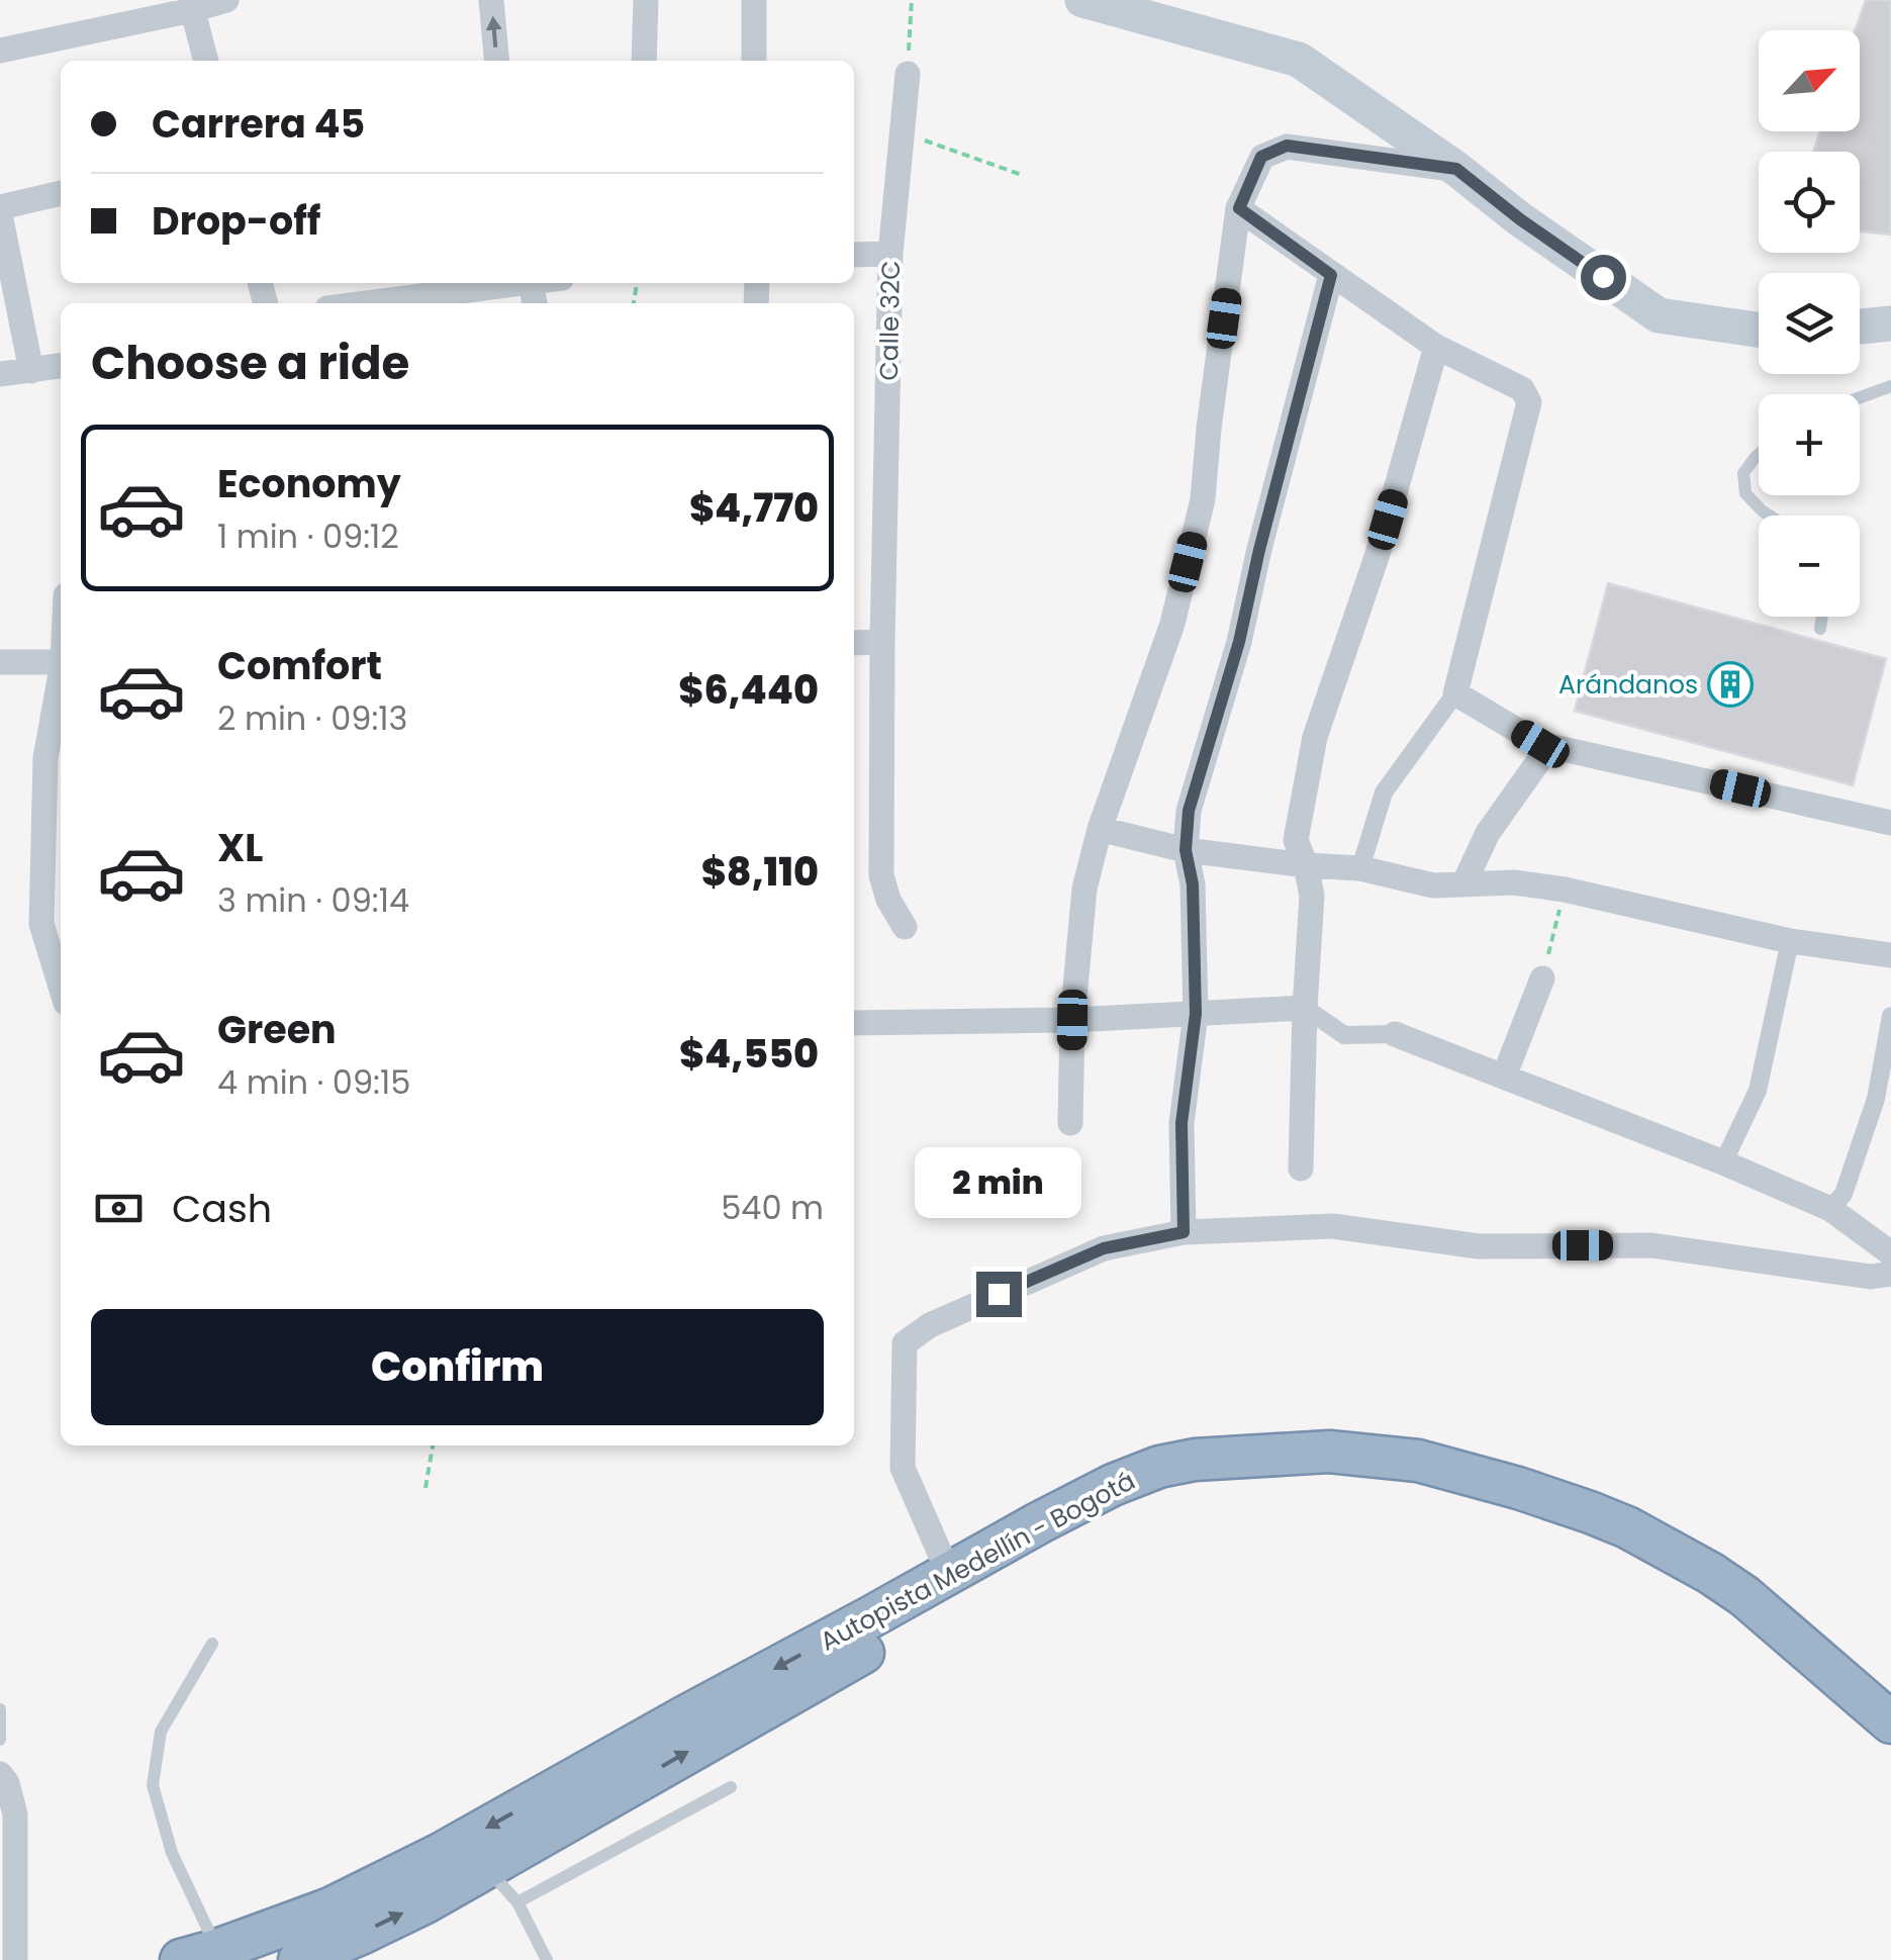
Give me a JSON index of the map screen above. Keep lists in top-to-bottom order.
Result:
{
  "streets": {
    "highway": ["Autopista Medellín - Bogotá"],
    "street": ["Calle 32C"]
  },
  "places": {
    "building": ["Arándanos"]
  },
  "north": "top right",
  "page": {
    "map_buttons": ["+", "−"],
    "banner": ["Carrera 45", "Drop-off"],
    "heading": "Choose a ride",
    "list": [
      {
        "name": "Economy",
        "note": "1 min · 09:12",
        "value": "$4,770"
      },
      {
        "name": "Comfort",
        "note": "2 min · 09:13",
        "value": "$6,440"
      },
      {
        "name": "XL",
        "note": "3 min · 09:14",
        "value": "$8,110"
      },
      {
        "name": "Green",
        "note": "4 min · 09:15",
        "value": "$4,550"
      }
    ],
    "bubble": "2 min",
    "pay": ["Cash", "540 m"],
    "buttons": "Confirm"
  }
}
